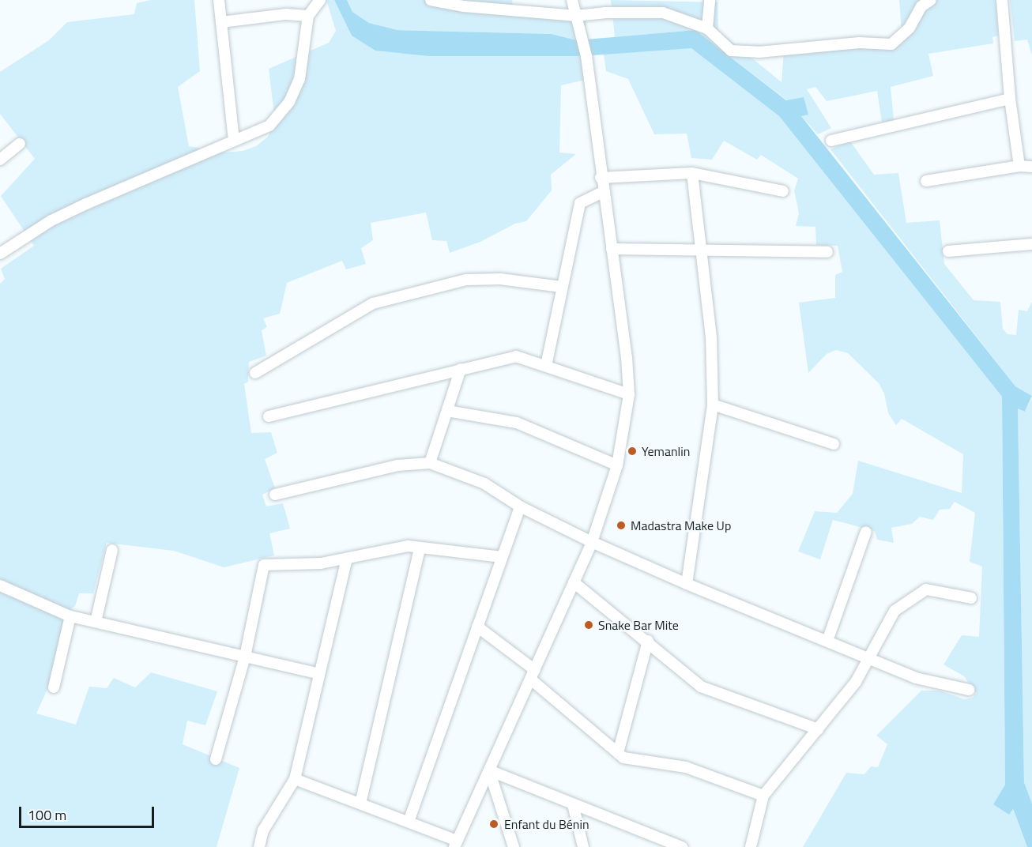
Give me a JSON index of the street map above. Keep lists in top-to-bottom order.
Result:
{
  "places": [
    "Yemanlin",
    "Madastra Make Up",
    "Snake Bar Mite",
    "Enfant du Bénin"
  ],
  "scale_bar": "100 m"
}
